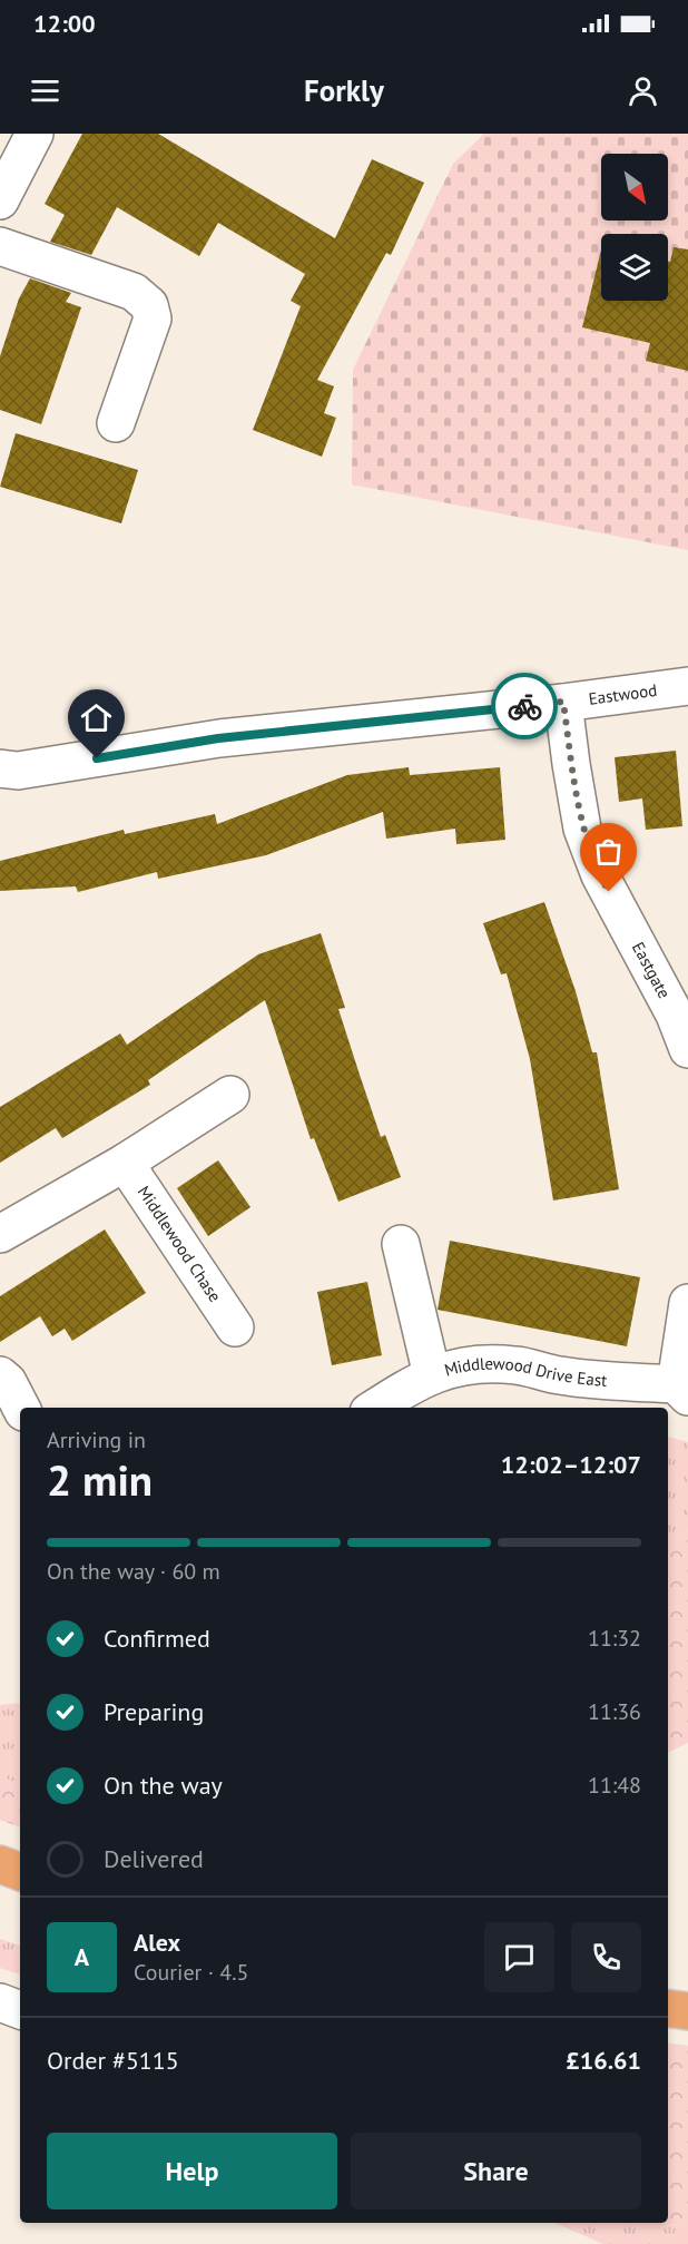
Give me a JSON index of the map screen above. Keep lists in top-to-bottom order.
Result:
{
  "streets": {
    "street": [
      "Eastwood",
      "Eastgate",
      "Middlewood Chase",
      "Middlewood Drive East"
    ]
  },
  "crossings": [
    ["Eastwood", "Eastgate"]
  ],
  "north": "bottom right",
  "page": {
    "status": "12:00",
    "header": "Forkly",
    "heading": ["2 min", "Arriving in", "12:02–12:07"],
    "panel": [
      "Alex",
      "Courier · 4.5",
      "Order #5115",
      "£16.61"
    ],
    "bar": "On the way · 60 m",
    "list": [
      ["Confirmed", "11:32"],
      ["Preparing", "11:36"],
      ["On the way", "11:48"],
      "Delivered"
    ],
    "round": "A",
    "buttons": ["Help", "Share"]
  }
}
